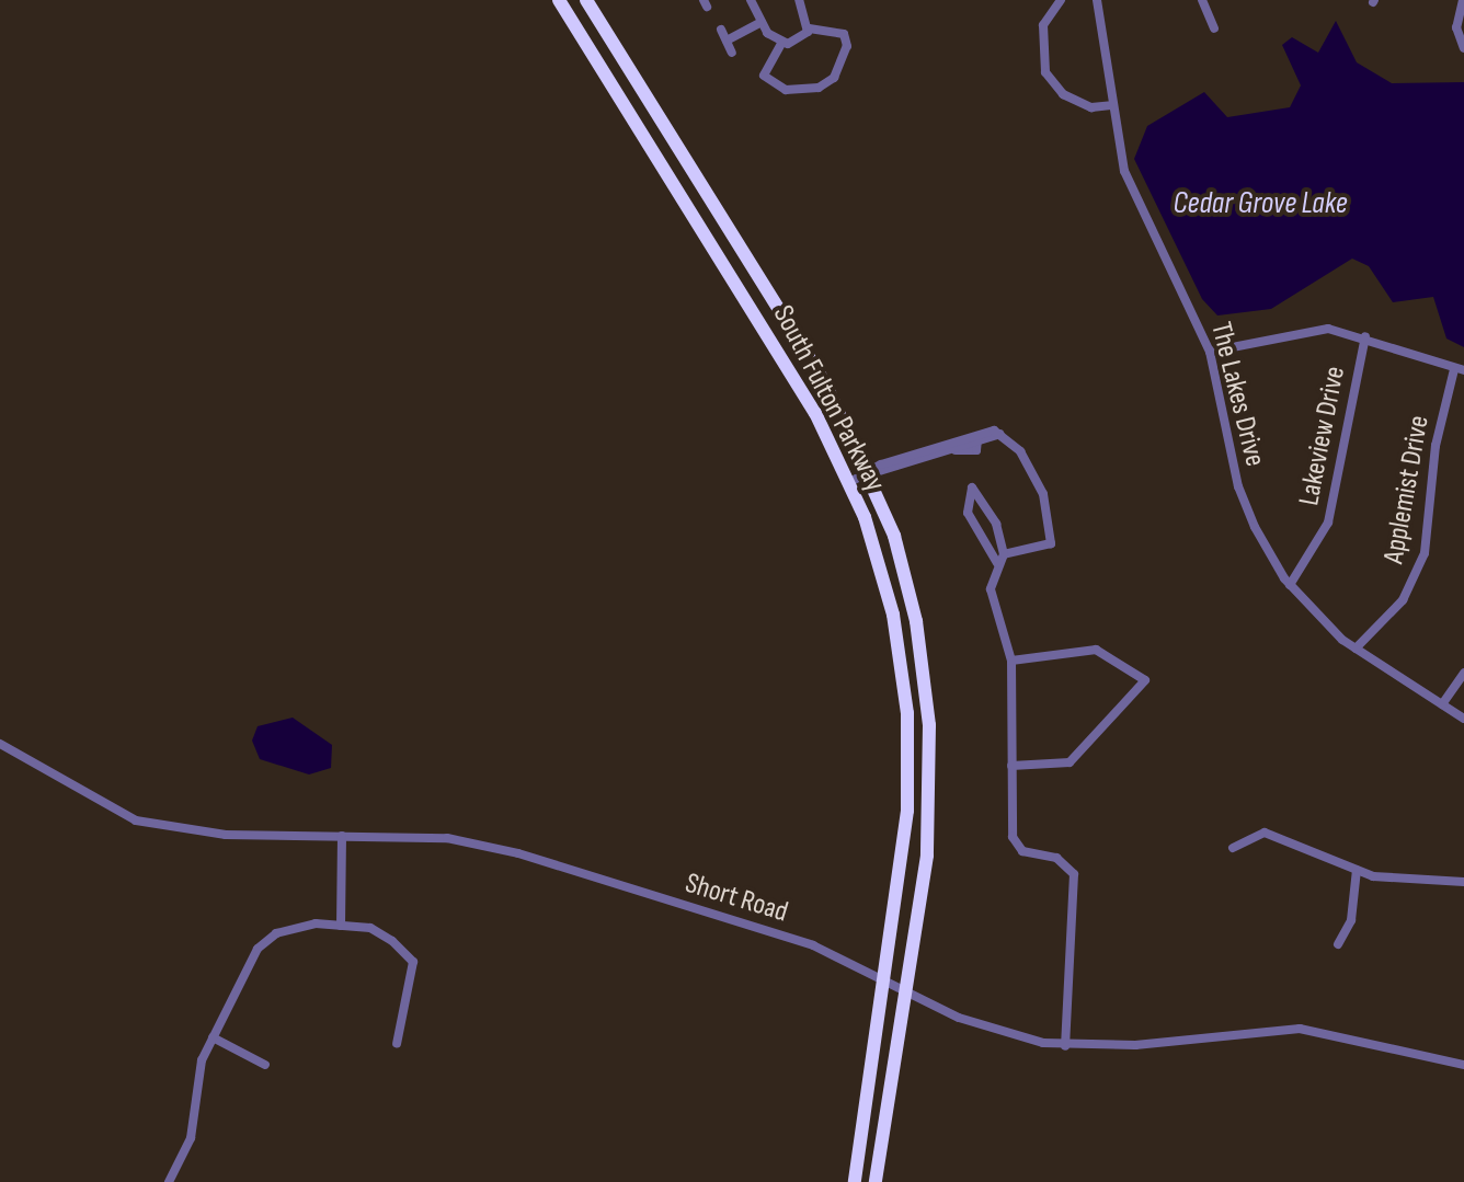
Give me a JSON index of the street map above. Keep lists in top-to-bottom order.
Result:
{
  "streets": {
    "highway": ["South Fulton Parkway"],
    "street": [
      "The Lakes Drive",
      "Lakeview Drive",
      "Applemist Drive",
      "Short Road"
    ]
  },
  "crossings": [
    ["The Lakes Drive", "Lakeview Drive"],
    ["The Lakes Drive", "Applemist Drive"],
    ["South Fulton Parkway", "Short Road"]
  ],
  "water": ["Cedar Grove Lake"]
}
